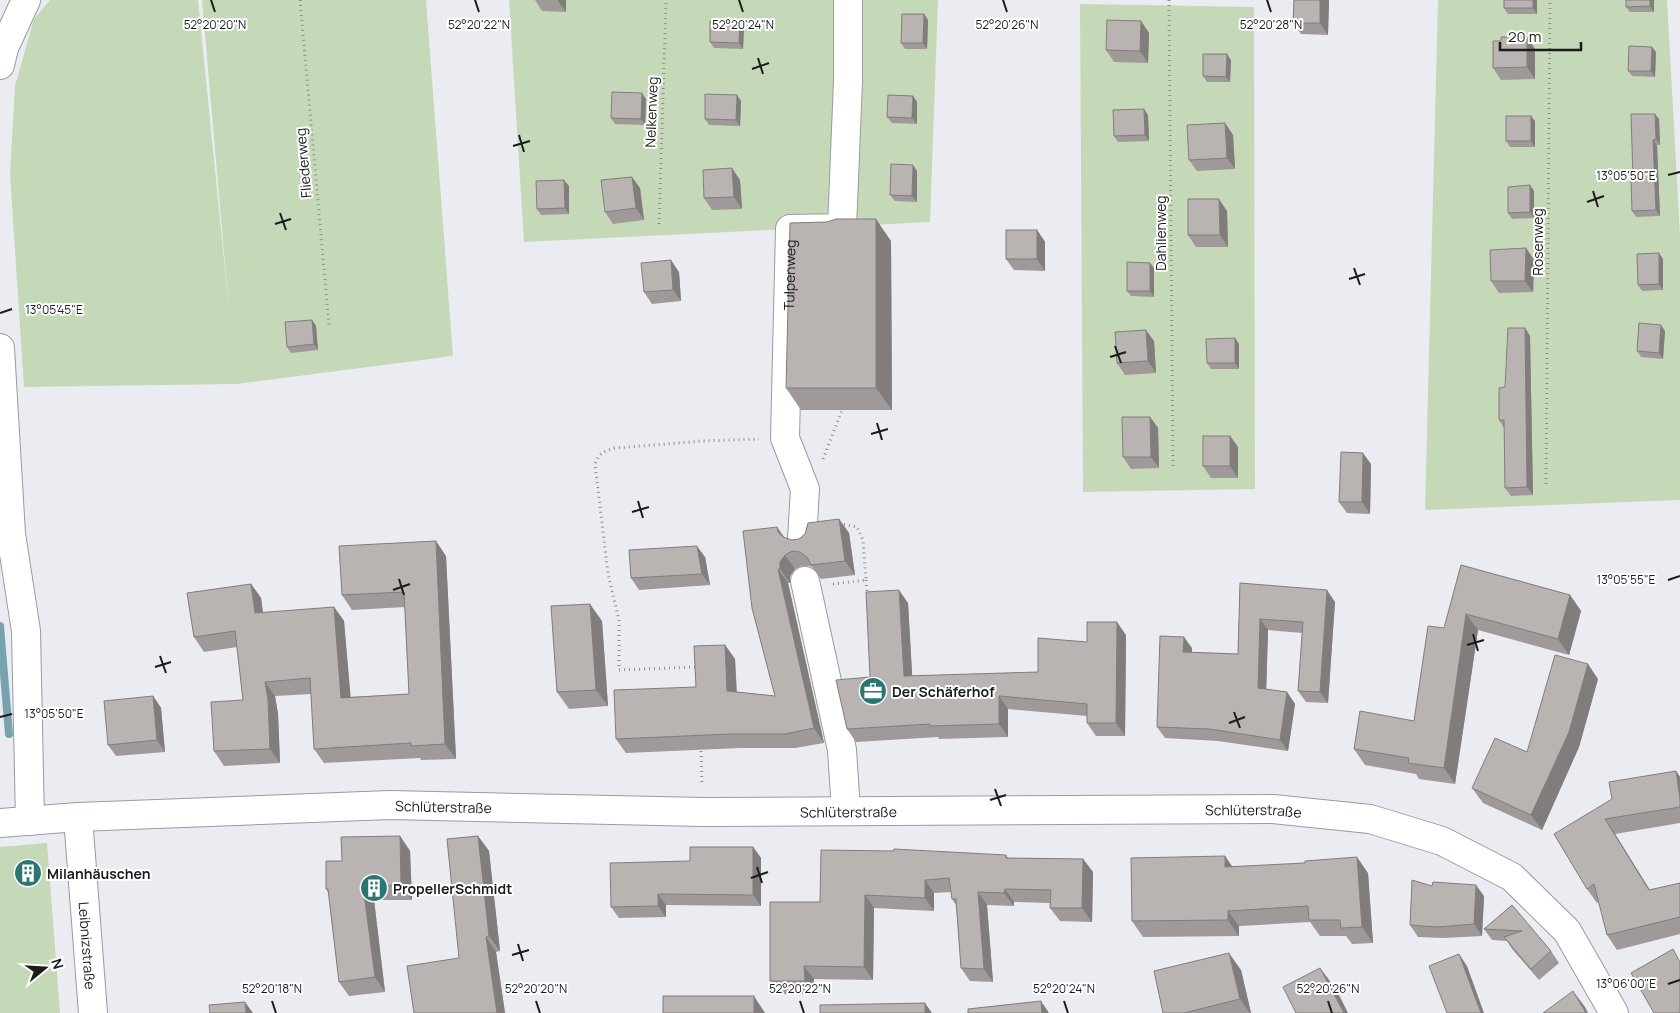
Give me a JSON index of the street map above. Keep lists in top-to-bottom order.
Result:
{
  "streets": {
    "street": ["Tulpenweg", "Schlüterstraße", "Leibnizstraße"],
    "path": [
      "Nelkenweg",
      "Fliederweg",
      "Dahlienweg",
      "Rosenweg"
    ]
  },
  "crossings": [
    ["Schlüterstraße", "Leibnizstraße"]
  ],
  "places": {
    "office": ["Der Schäferhof"],
    "building": ["Milanhäuschen", "PropellerSchmidt"]
  },
  "scale_bar": "20 m",
  "north": "right",
  "coordinates": [
    "52°20'20\"N",
    "52°20'22\"N",
    "52°20'24\"N",
    "52°20'26\"N",
    "52°20'28\"N",
    "13°05'50\"E",
    "13°05'45\"E",
    "13°05'55\"E",
    "13°06'00\"E",
    "52°20'18\"N"
  ]
}
